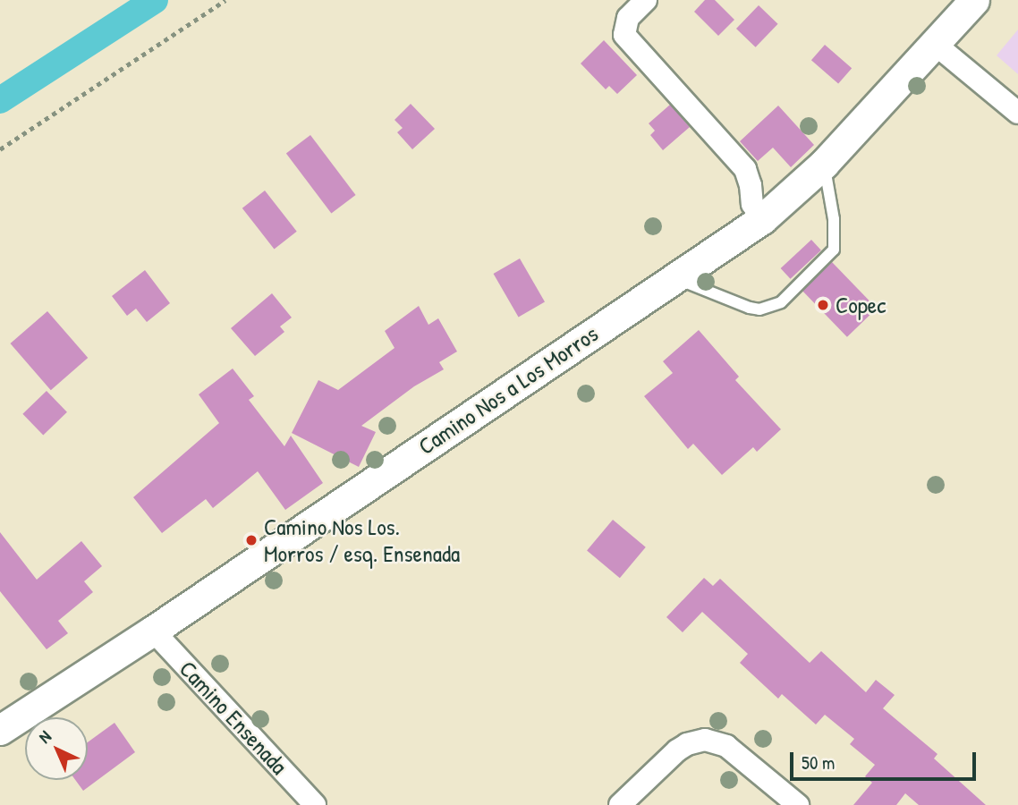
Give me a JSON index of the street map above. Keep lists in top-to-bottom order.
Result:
{
  "streets": {
    "main road": ["Camino Nos a Los Morros"],
    "street": ["Camino Ensenada"]
  },
  "crossings": [
    ["Camino Nos a Los Morros", "Camino Ensenada"]
  ],
  "places": ["Copec", "Camino Nos Los. Morros / esq. Ensenada"],
  "scale_bar": "50 m",
  "north": "top left"
}
